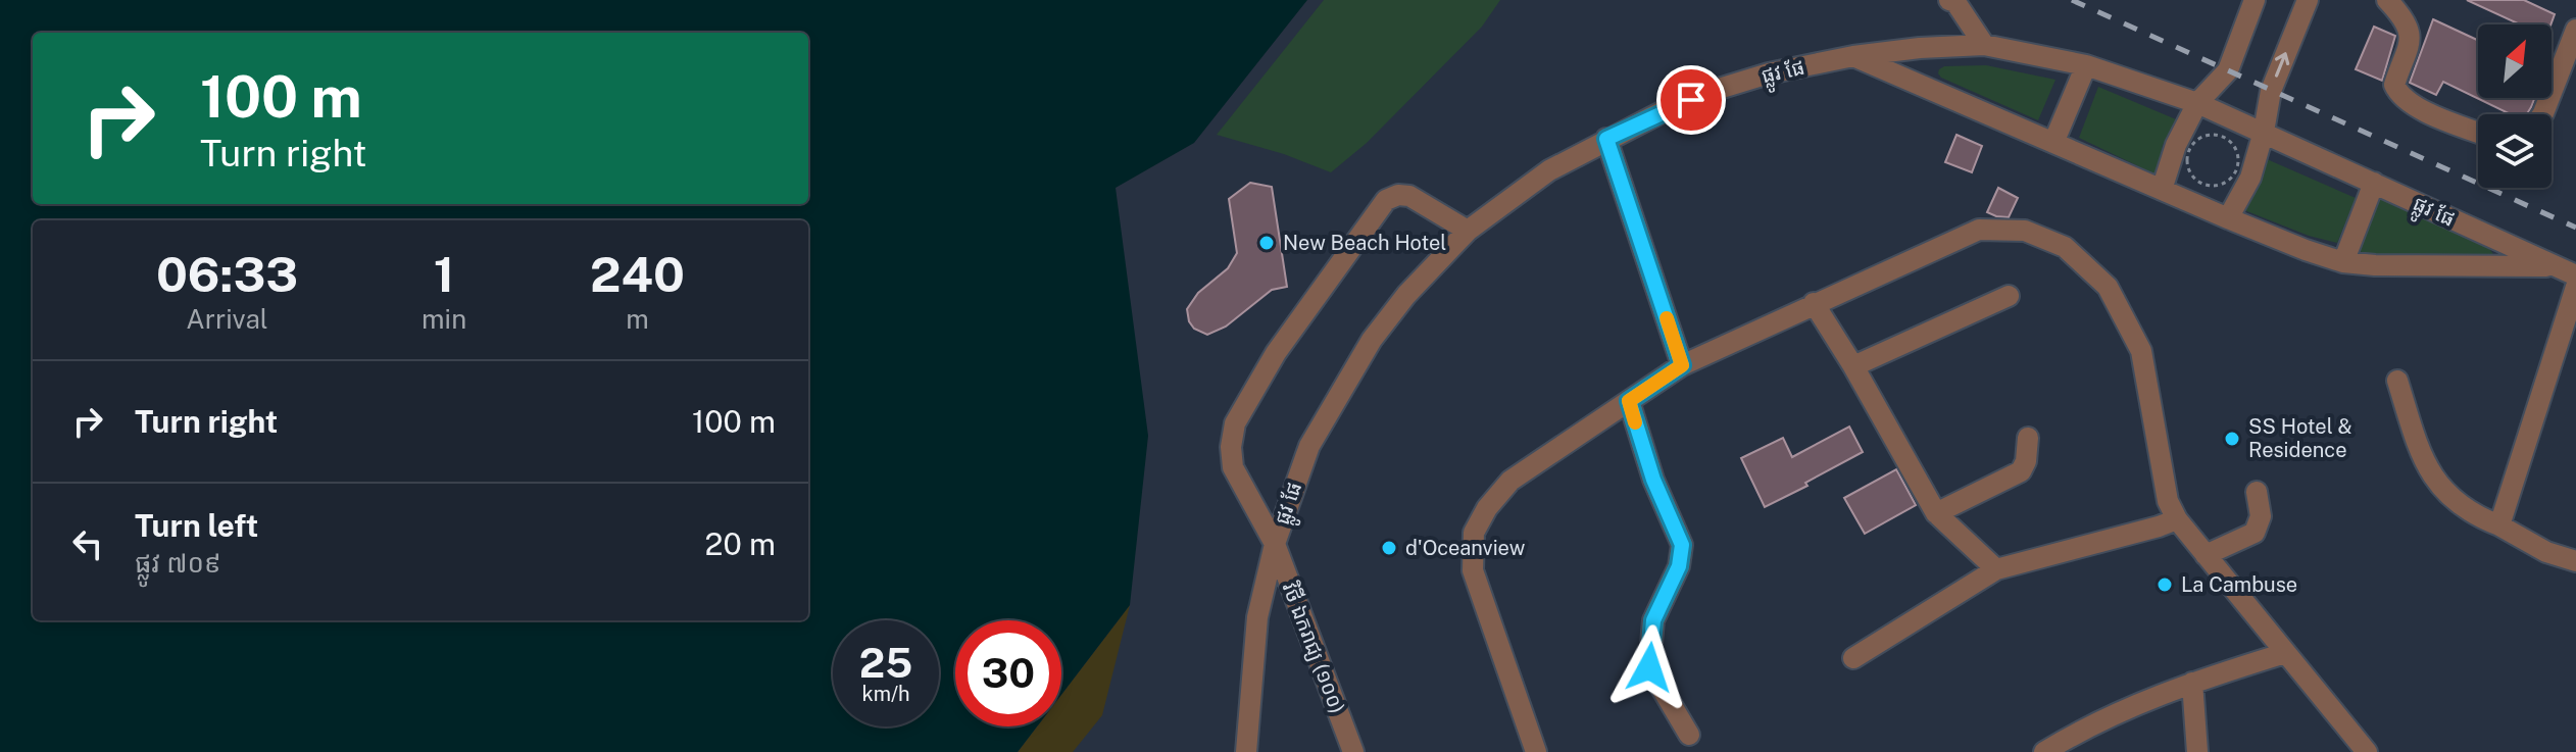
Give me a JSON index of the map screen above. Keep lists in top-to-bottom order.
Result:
{
  "streets": {
    "street": ["ផ្លូវ ផែ", "វិថី ឯករាជ្យ (១០០)"]
  },
  "crossings": [
    ["ផ្លូវ ផែ", "វិថី ឯករាជ្យ (១០០)"]
  ],
  "places": [
    "New Beach Hotel",
    "SS Hotel & Residence",
    "d'Oceanview",
    "La Cambuse"
  ],
  "north": "top right",
  "page": {
    "turn": ["100 m", "Turn right"],
    "eta": [
      "06:33",
      "Arrival",
      "1",
      "min",
      "240",
      "m"
    ],
    "list": [
      {
        "name": "Turn right",
        "value": "100 m"
      },
      {
        "name": "Turn left",
        "note": "ផ្លូវ ៧០៩",
        "value": "20 m"
      }
    ],
    "speed": "25 km/h",
    "limit": "30"
  }
}
